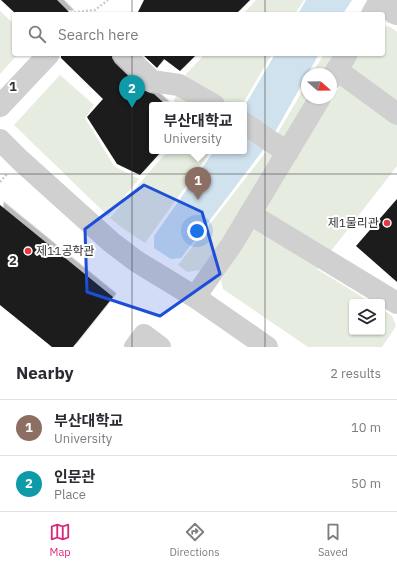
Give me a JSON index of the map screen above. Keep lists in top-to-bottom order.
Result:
{
  "places": ["제1물리관", "제11공학관"],
  "north": "right",
  "page": {
    "search": "Search here",
    "pins": ["2", "1"],
    "popup": ["부산대학교", "University"],
    "heading": ["Nearby", "2 results"],
    "list": [
      {
        "mark": "1",
        "name": "부산대학교",
        "note": "University",
        "value": "10 m"
      },
      {
        "mark": "2",
        "name": "인문관",
        "note": "Place",
        "value": "50 m"
      }
    ],
    "nav": ["Map", "Directions", "Saved"]
  },
  "grid": {
    "rows": ["1", "2"]
  }
}
